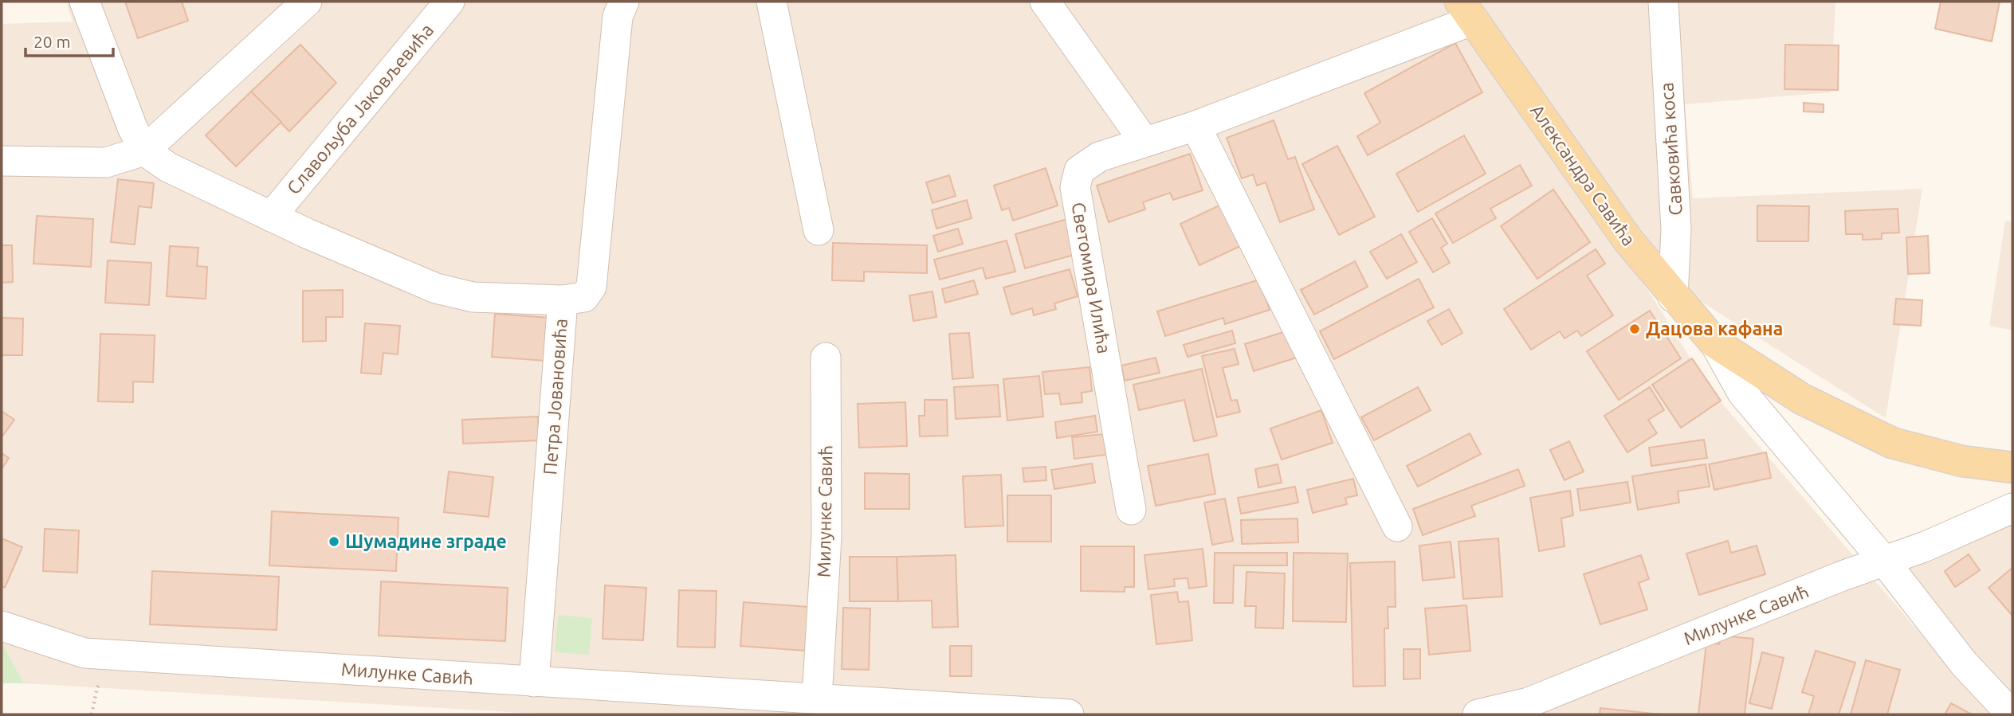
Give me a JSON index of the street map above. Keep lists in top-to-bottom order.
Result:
{
  "streets": {
    "main road": ["Александра Савића"],
    "street": [
      "Славољуба Јаковљевића",
      "Савковића коса",
      "Светомира Илића",
      "Петра Јовановића",
      "Милунке Савић"
    ]
  },
  "crossings": [
    ["Савковића коса", "Александра Савића"],
    ["Александра Савића", "Светомира Илића"],
    ["Петра Јовановића", "Милунке Савић"]
  ],
  "places": ["Дацова кафана", "Шумадине зграде"],
  "scale_bar": "20 m"
}
